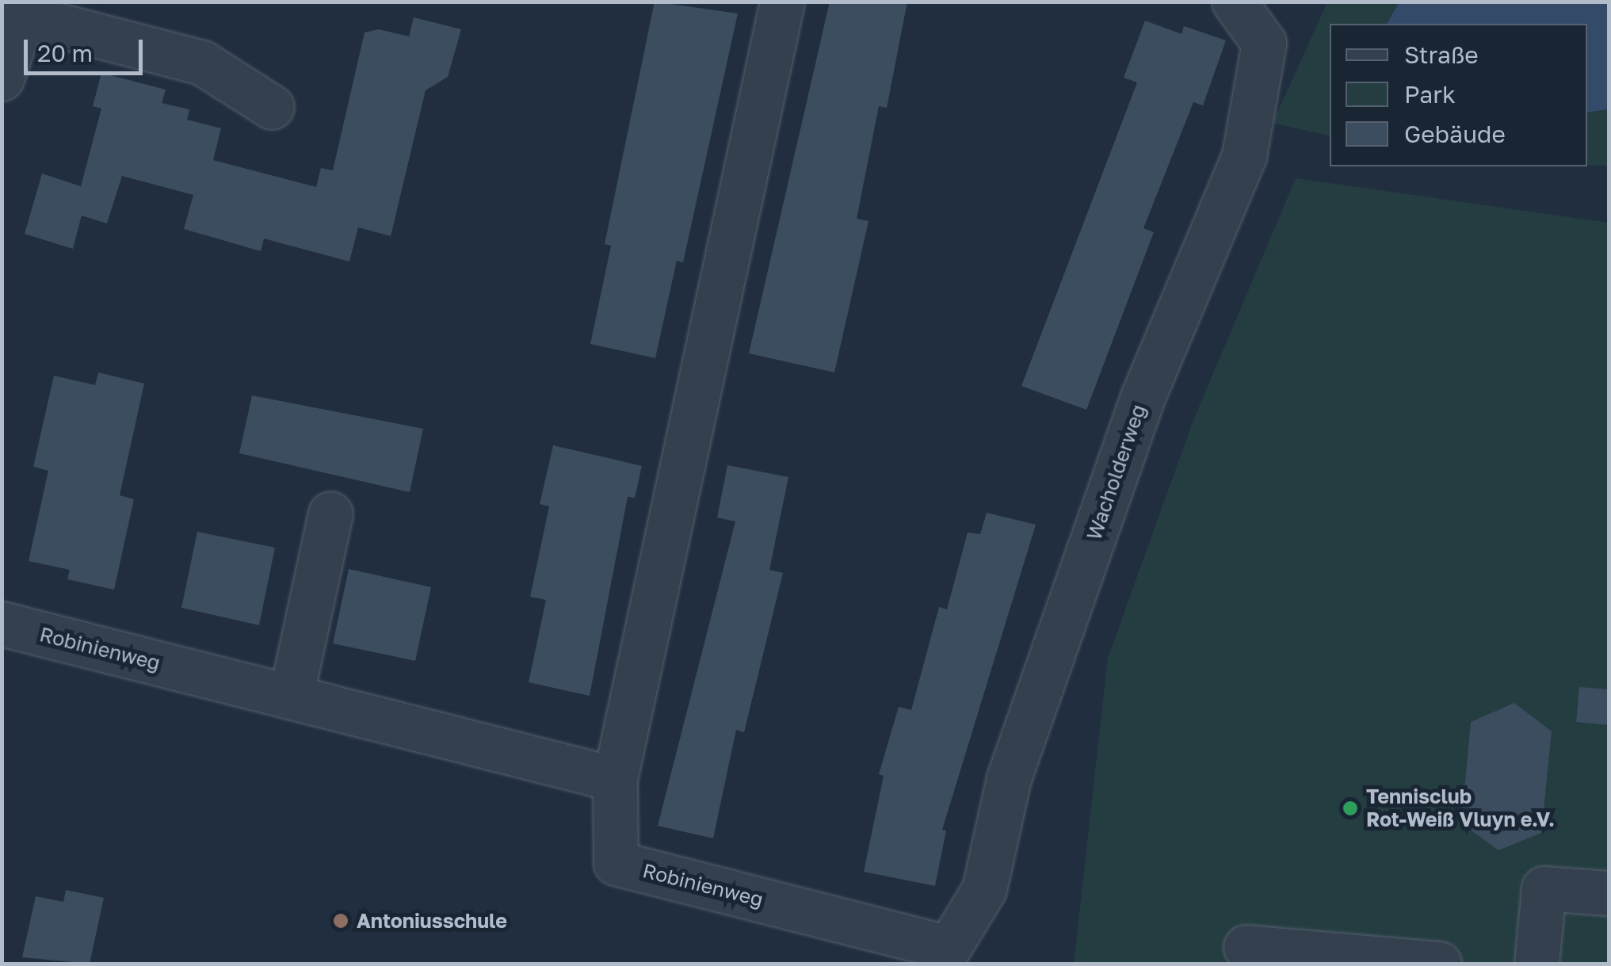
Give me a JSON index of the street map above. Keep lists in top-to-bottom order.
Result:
{
  "streets": {
    "street": ["Wacholderweg", "Robinienweg"]
  },
  "crossings": [
    ["Wacholderweg", "Robinienweg"]
  ],
  "places": ["Tennisclub Rot-Weiß Vluyn e.V.", "Antoniusschule"],
  "legend": ["Straße", "Park", "Gebäude"],
  "scale_bar": "20 m"
}
